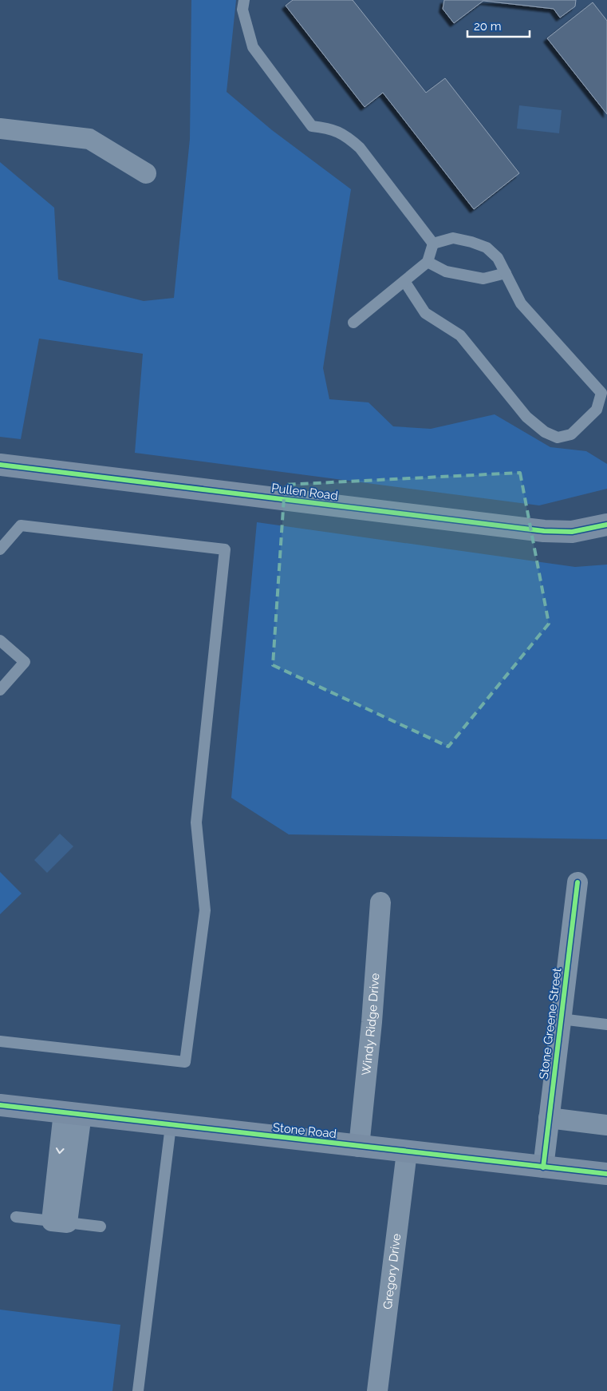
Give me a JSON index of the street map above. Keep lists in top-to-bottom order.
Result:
{
  "streets": {
    "street": [
      "Pullen Road",
      "Stone Greene Street",
      "Windy Ridge Drive",
      "Stone Road",
      "Gregory Drive"
    ]
  },
  "crossings": [
    ["Stone Greene Street", "Stone Road"],
    ["Windy Ridge Drive", "Stone Road"],
    ["Stone Road", "Gregory Drive"]
  ],
  "scale_bar": "20 m"
}
